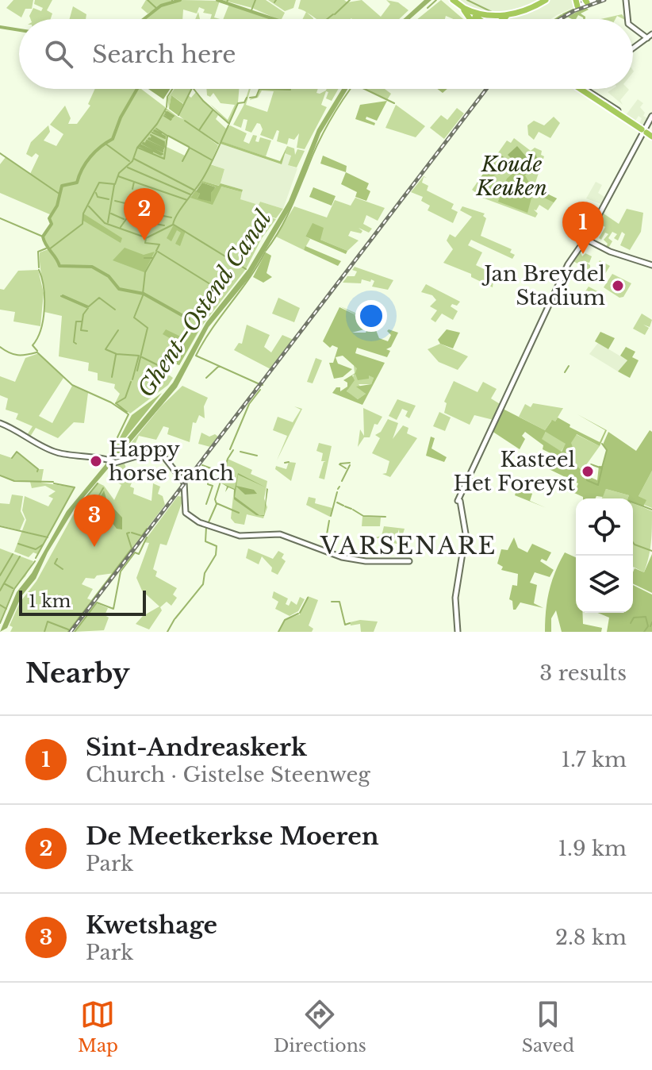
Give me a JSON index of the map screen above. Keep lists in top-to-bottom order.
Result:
{
  "districts": ["VARSENARE"],
  "water": ["Ghent–Ostend Canal"],
  "parks": ["Koude Keuken"],
  "places": ["Jan Breydel Stadium", "Happy horse ranch", "Kasteel Het Foreyst"],
  "scale_bar": "1 km",
  "page": {
    "search": "Search here",
    "pins": ["2", "1", "3"],
    "scale": "1 km",
    "heading": ["Nearby", "3 results"],
    "list": [
      {
        "mark": "1",
        "name": "Sint-Andreaskerk",
        "note": "Church · Gistelse Steenweg",
        "value": "1.7 km"
      },
      {
        "mark": "2",
        "name": "De Meetkerkse Moeren",
        "note": "Park",
        "value": "1.9 km"
      },
      {
        "mark": "3",
        "name": "Kwetshage",
        "note": "Park",
        "value": "2.8 km"
      }
    ],
    "nav": ["Map", "Directions", "Saved"]
  }
}
